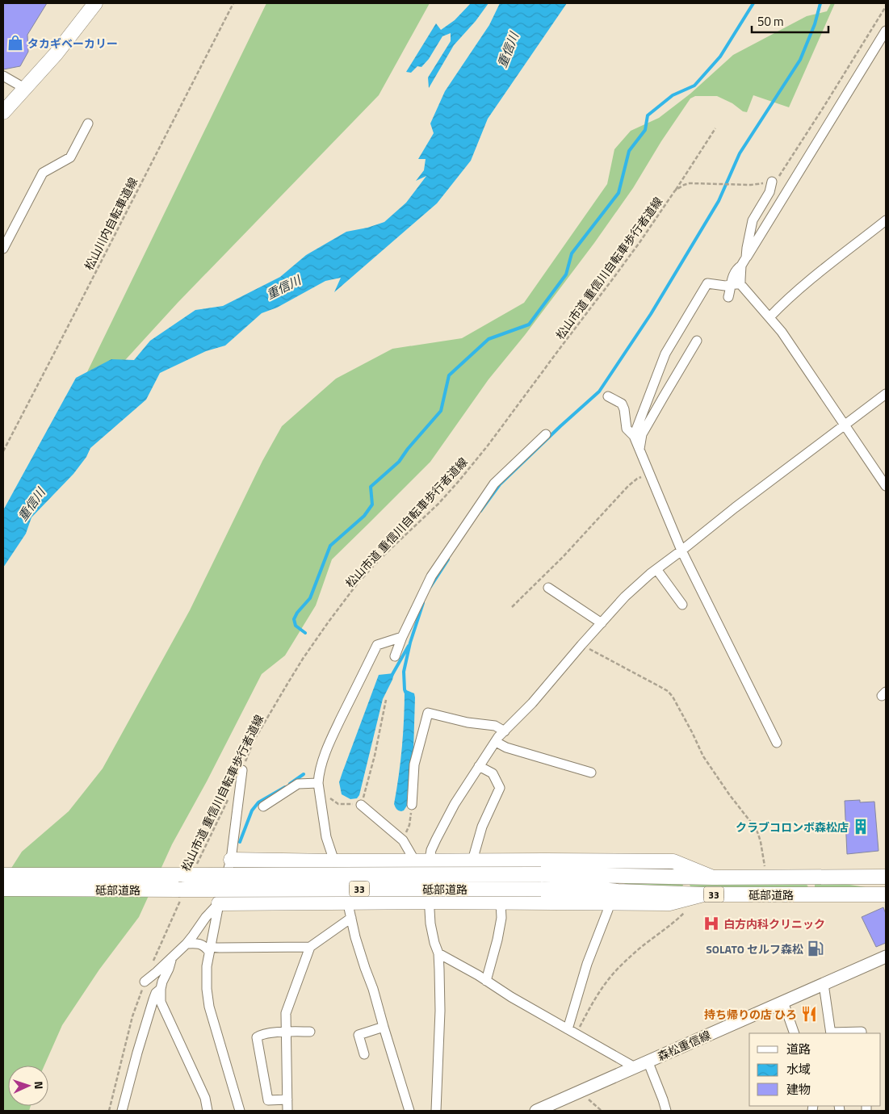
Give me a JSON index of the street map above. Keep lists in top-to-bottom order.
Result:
{
  "streets": {
    "main road": ["33", "砥部道路", "森松重信線"],
    "path": ["松山川内自転車道線", "松山市道 重信川自転車歩行者道線"]
  },
  "water": ["重信川"],
  "places": {
    "shop": ["タカギベーカリー"],
    "building": ["クラブコロンボ森松店"],
    "hospital": ["白方内科クリニック"],
    "fuel station": ["SOLATO セルフ森松"],
    "restaurant": ["持ち帰りの店 ひろ"]
  },
  "legend": ["道路", "水域", "建物"],
  "scale_bar": "50 m",
  "north": "right"
}
